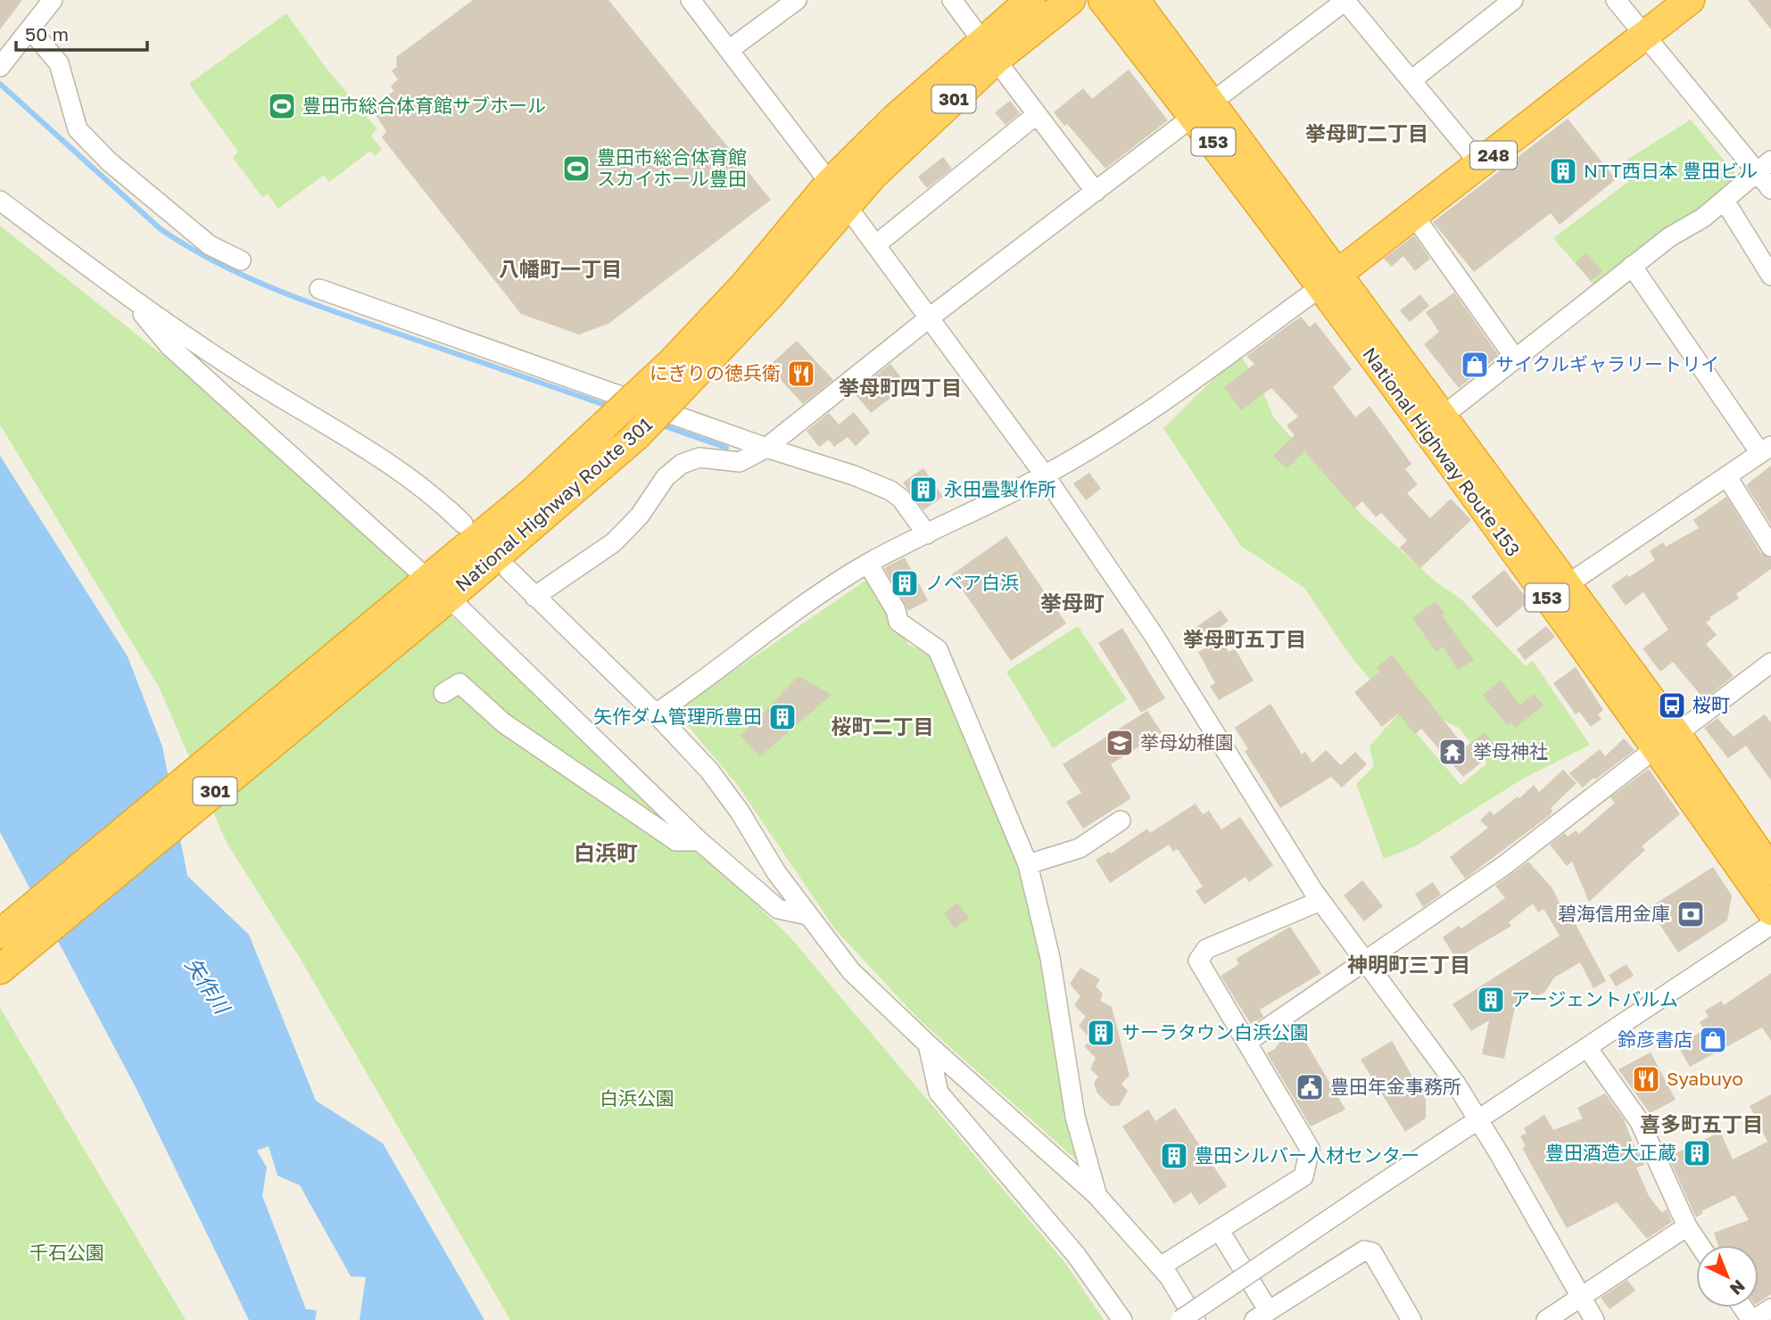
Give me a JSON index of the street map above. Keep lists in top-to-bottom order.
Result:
{
  "streets": {
    "highway": [
      "301",
      "153",
      "248",
      "National Highway Route 153",
      "National Highway Route 301"
    ]
  },
  "crossings": [
    ["248", "National Highway Route 153"]
  ],
  "districts": [
    "挙母町二丁目",
    "八幡町一丁目",
    "挙母町四丁目",
    "挙母町",
    "挙母町五丁目",
    "桜町二丁目",
    "白浜町",
    "神明町三丁目",
    "喜多町五丁目"
  ],
  "water": ["矢作川"],
  "parks": ["白浜公園", "千石公園"],
  "places": {
    "sports": ["豊田市総合体育館サブホール", "豊田市総合体育館 スカイホール豊田"],
    "building": [
      "NTT西日本 豊田ビル",
      "永田畳製作所",
      "ノベア白浜",
      "矢作ダム管理所豊田",
      "アージェントバルム",
      "サーラタウン白浜公園",
      "豊田酒造大正蔵",
      "豊田シルバー人材センター"
    ],
    "shop": ["サイクルギャラリートリイ", "鈴彦書店"],
    "restaurant": ["にぎりの徳兵衛", "Syabuyo"],
    "bus stop": ["桜町"],
    "school or university": ["挙母幼稚園"],
    "temple": ["挙母神社"],
    "bank": ["碧海信用金庫"],
    "public building": ["豊田年金事務所"]
  },
  "scale_bar": "50 m",
  "north": "bottom right"
}
